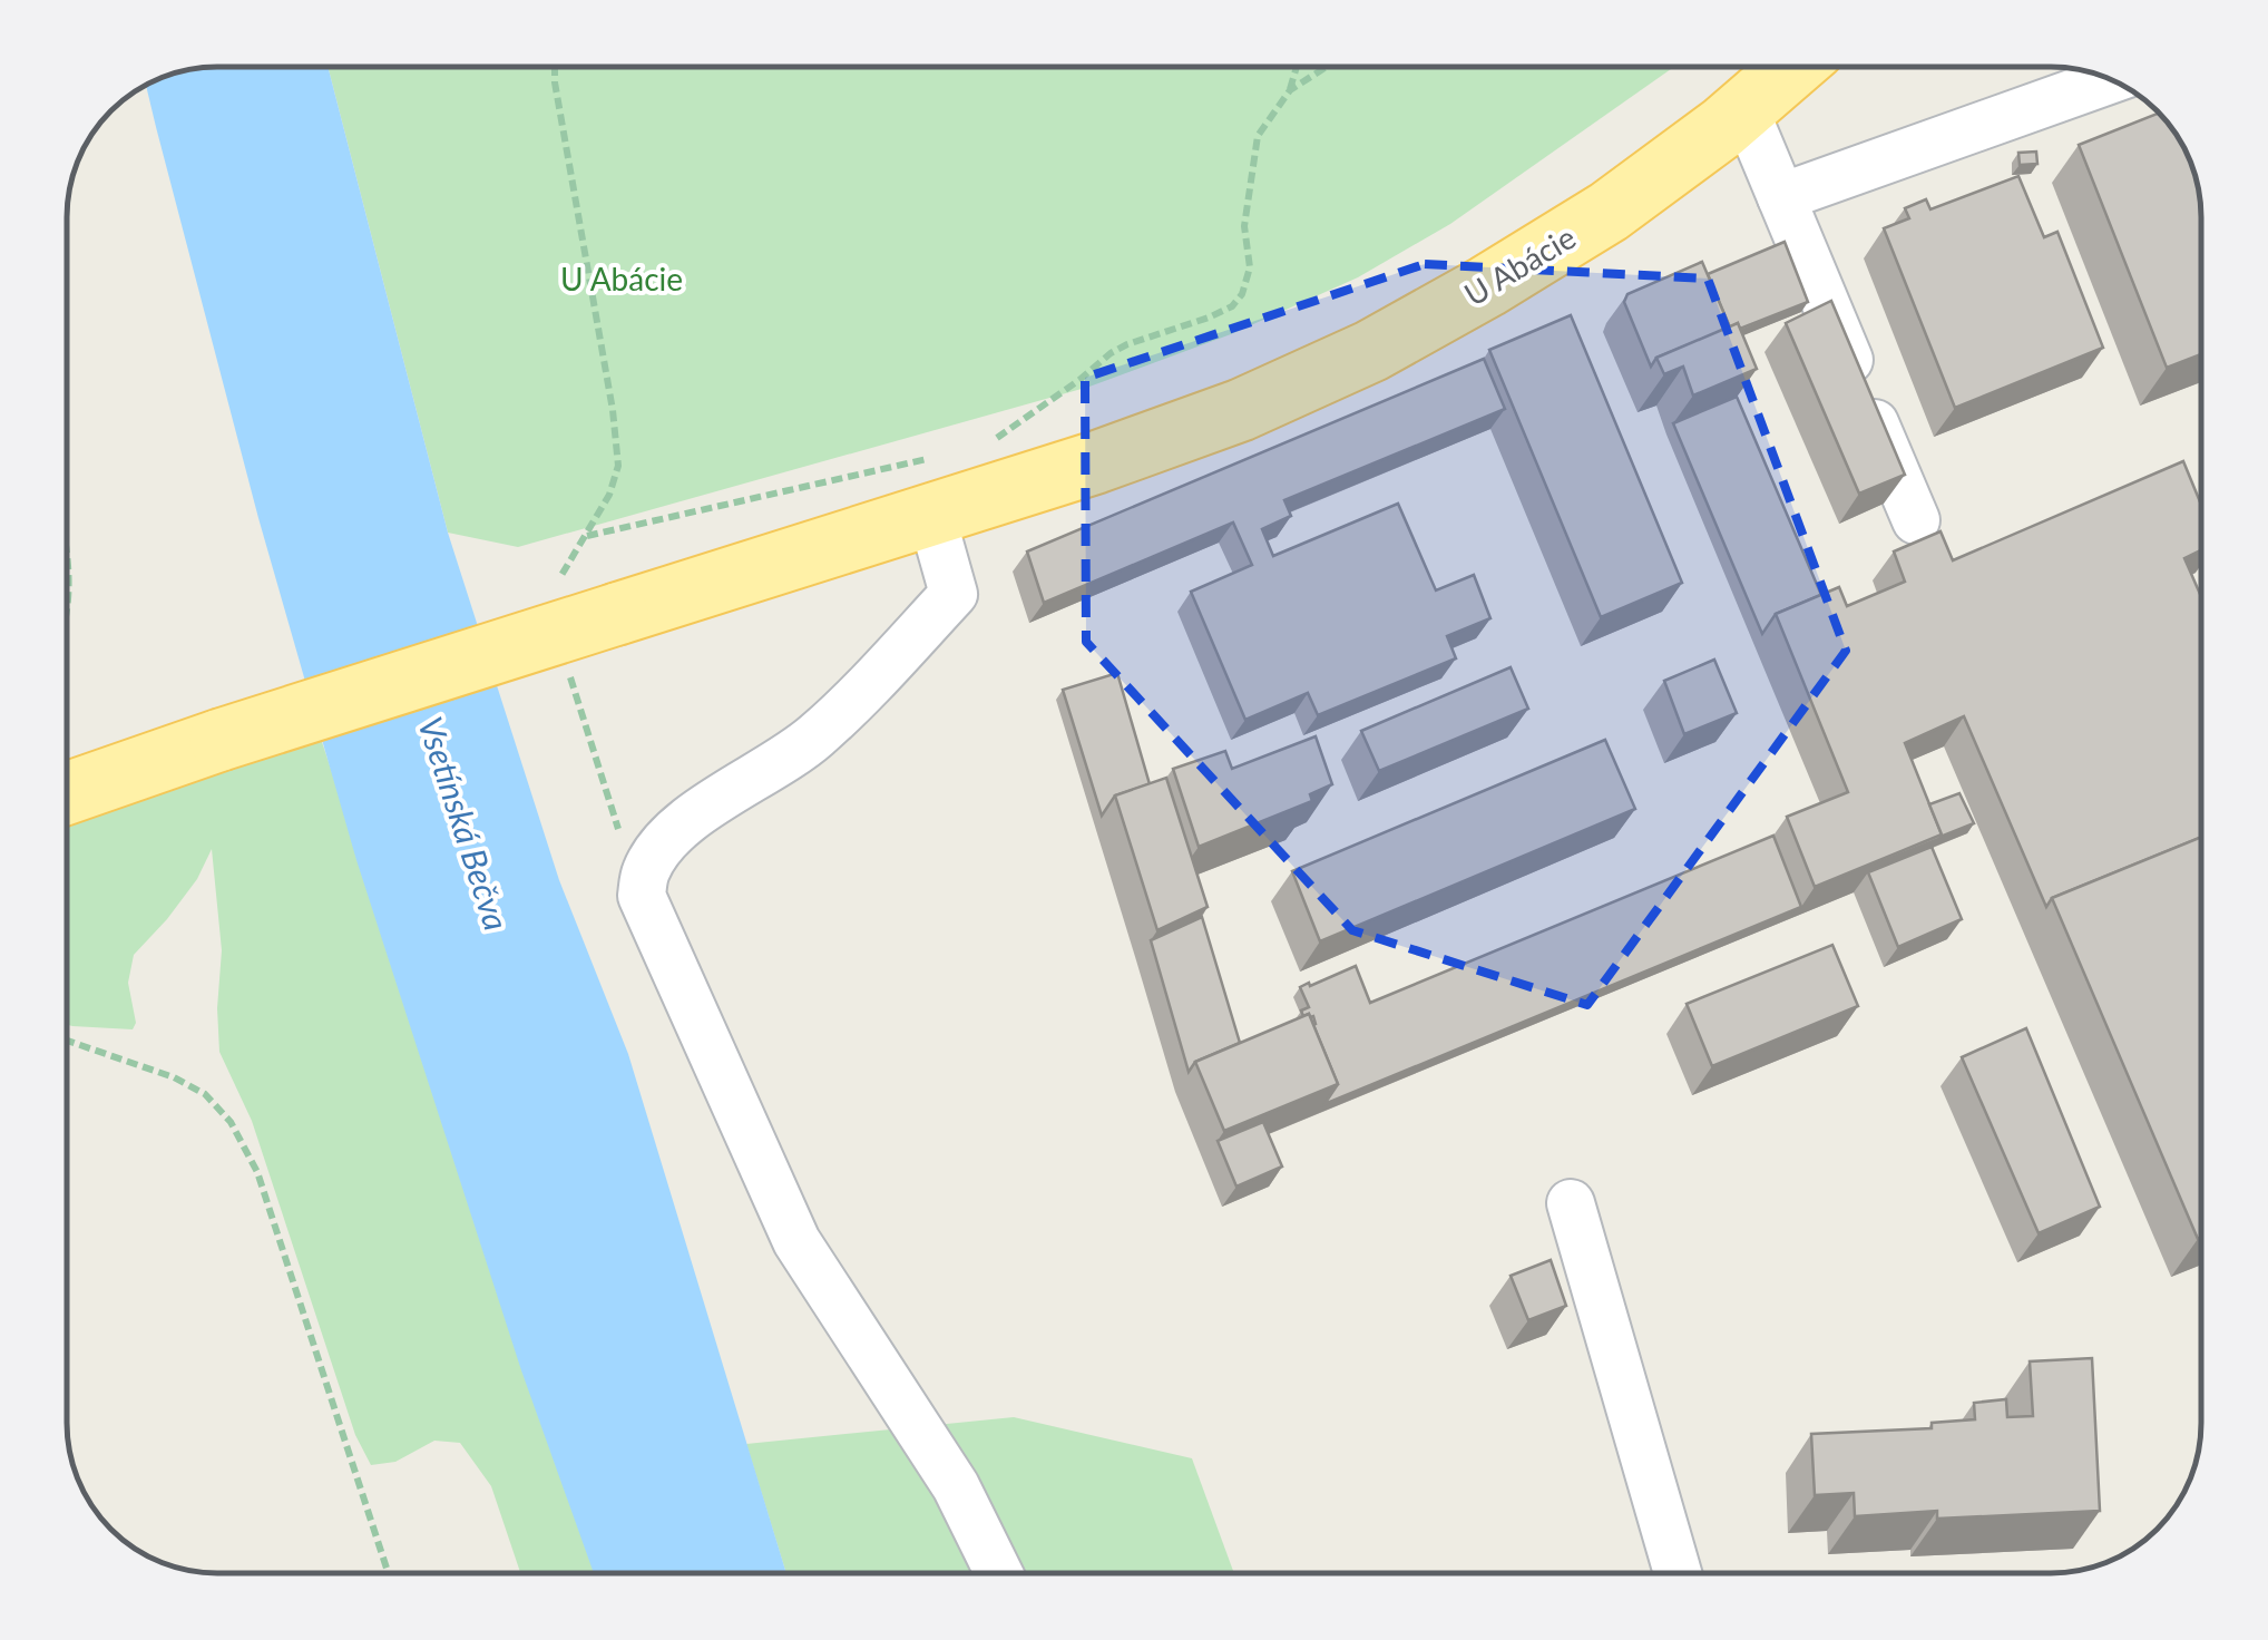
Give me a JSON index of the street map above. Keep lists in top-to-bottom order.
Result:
{
  "streets": {
    "main road": ["U Abácie"]
  },
  "water": ["Vsetínská Bečva"],
  "parks": ["U Abácie"]
}
